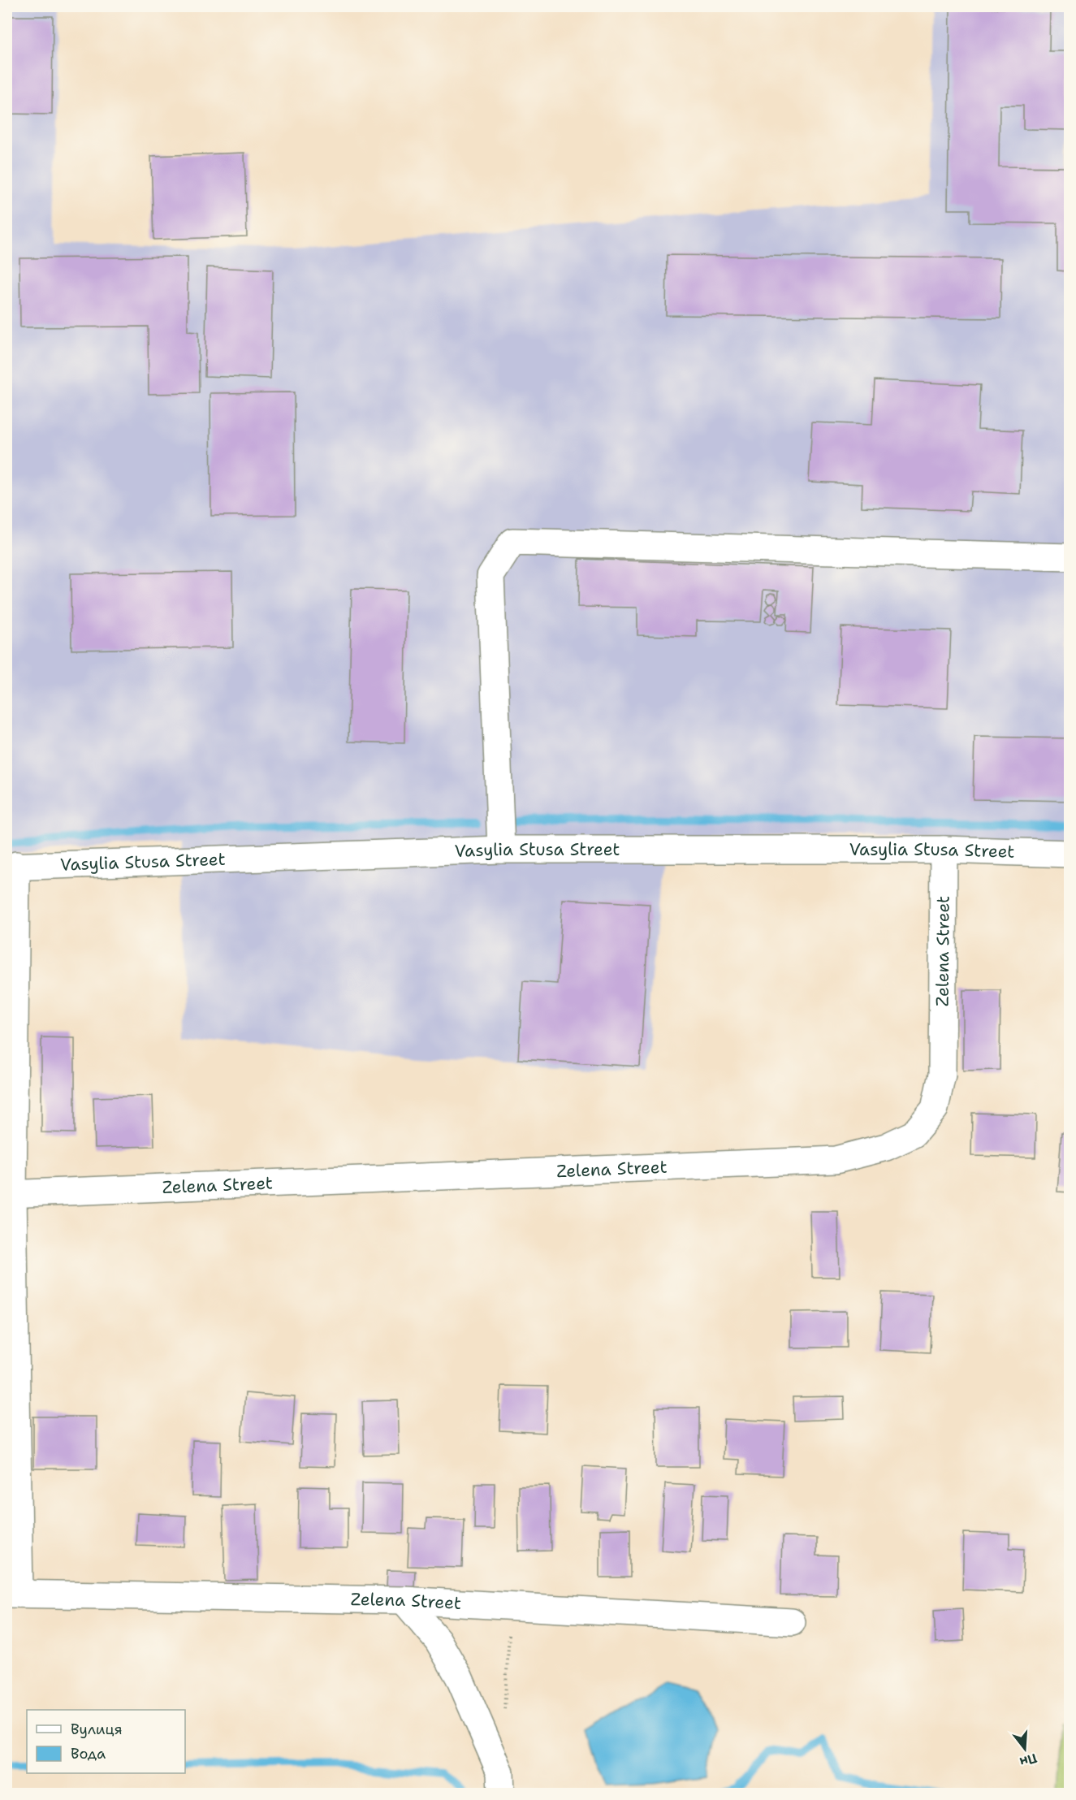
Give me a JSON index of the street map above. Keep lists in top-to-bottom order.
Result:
{
  "streets": {
    "street": ["Vasylia Stusa Street", "Zelena Street"]
  },
  "crossings": [
    ["Vasylia Stusa Street", "Zelena Street"]
  ],
  "legend": ["Вулиця", "Вода"],
  "north": "bottom"
}
